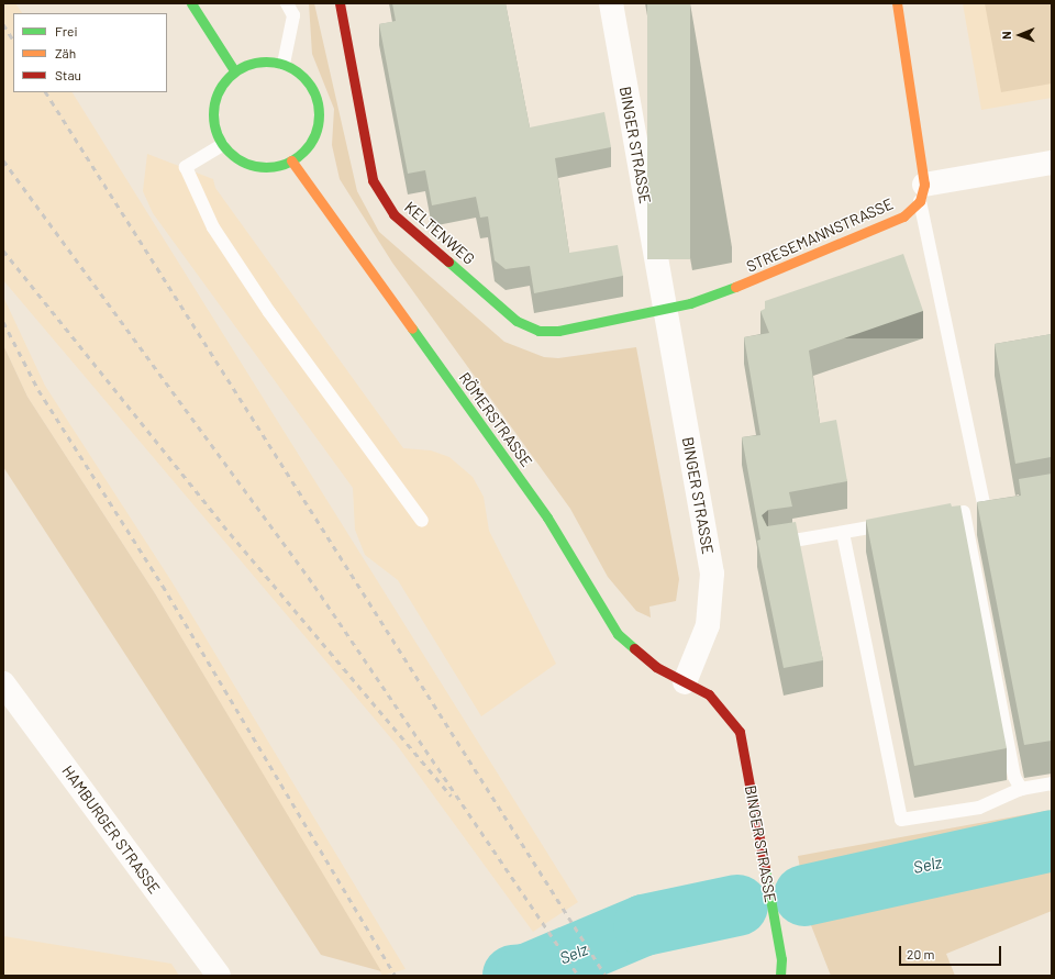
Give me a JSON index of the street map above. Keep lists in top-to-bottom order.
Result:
{
  "streets": {
    "main road": [
      "BINGER STRASSE",
      "KELTENWEG",
      "STRESEMANNSTRASSE",
      "RÖMERSTRASSE"
    ],
    "street": ["HAMBURGER STRASSE"]
  },
  "crossings": [
    ["BINGER STRASSE", "KELTENWEG"],
    ["BINGER STRASSE", "STRESEMANNSTRASSE"],
    ["BINGER STRASSE", "RÖMERSTRASSE"],
    ["KELTENWEG", "STRESEMANNSTRASSE"]
  ],
  "water": ["Selz"],
  "legend": ["Frei", "Zäh", "Stau"],
  "scale_bar": "20 m",
  "north": "left"
}
